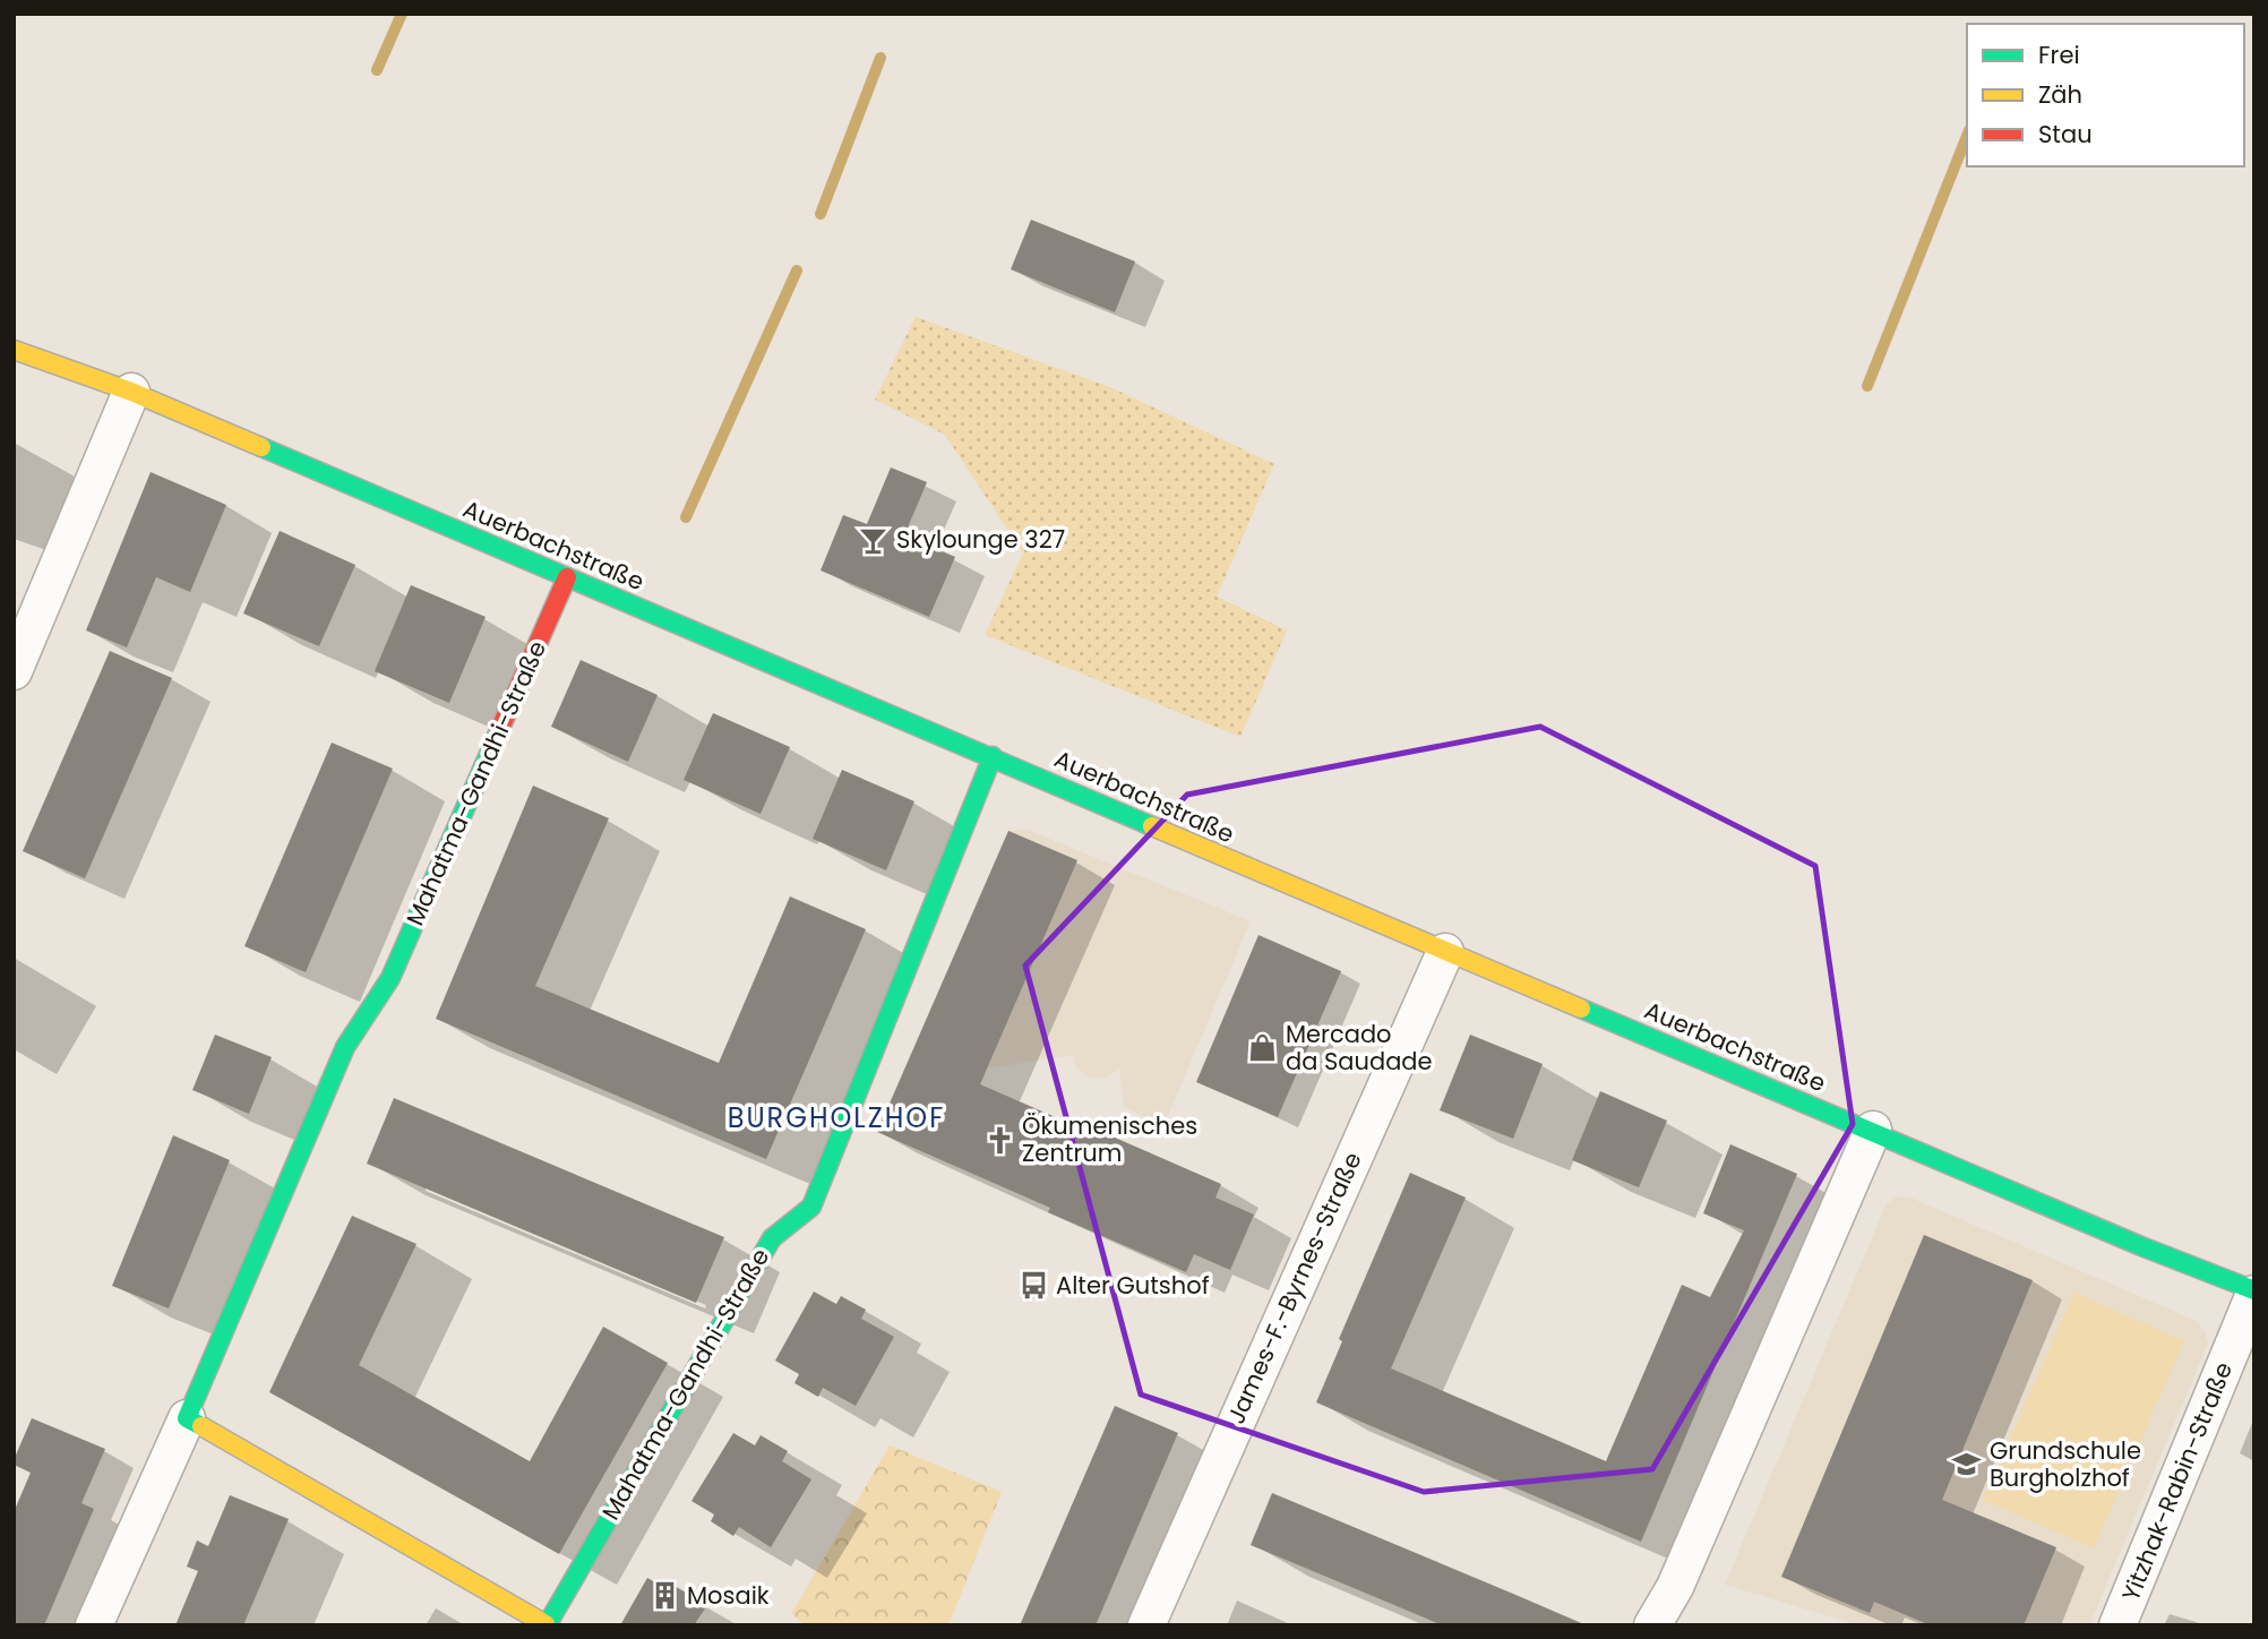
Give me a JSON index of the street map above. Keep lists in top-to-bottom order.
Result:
{
  "streets": {
    "main road": ["Auerbachstraße", "Mahatma-Gandhi-Straße"],
    "street": ["James-F.-Byrnes-Straße", "Yitzhak-Rabin-Straße"]
  },
  "crossings": [
    ["Auerbachstraße", "Mahatma-Gandhi-Straße"],
    ["Auerbachstraße", "James-F.-Byrnes-Straße"],
    ["Auerbachstraße", "Yitzhak-Rabin-Straße"]
  ],
  "districts": ["BURGHOLZHOF"],
  "places": {
    "bar": ["Skylounge 327"],
    "shop": ["Mercado da Saudade"],
    "church": ["Ökumenisches Zentrum"],
    "bus stop": ["Alter Gutshof"],
    "school or university": ["Grundschule Burgholzhof"],
    "building": ["Mosaik"]
  },
  "legend": ["Frei", "Zäh", "Stau"]
}
